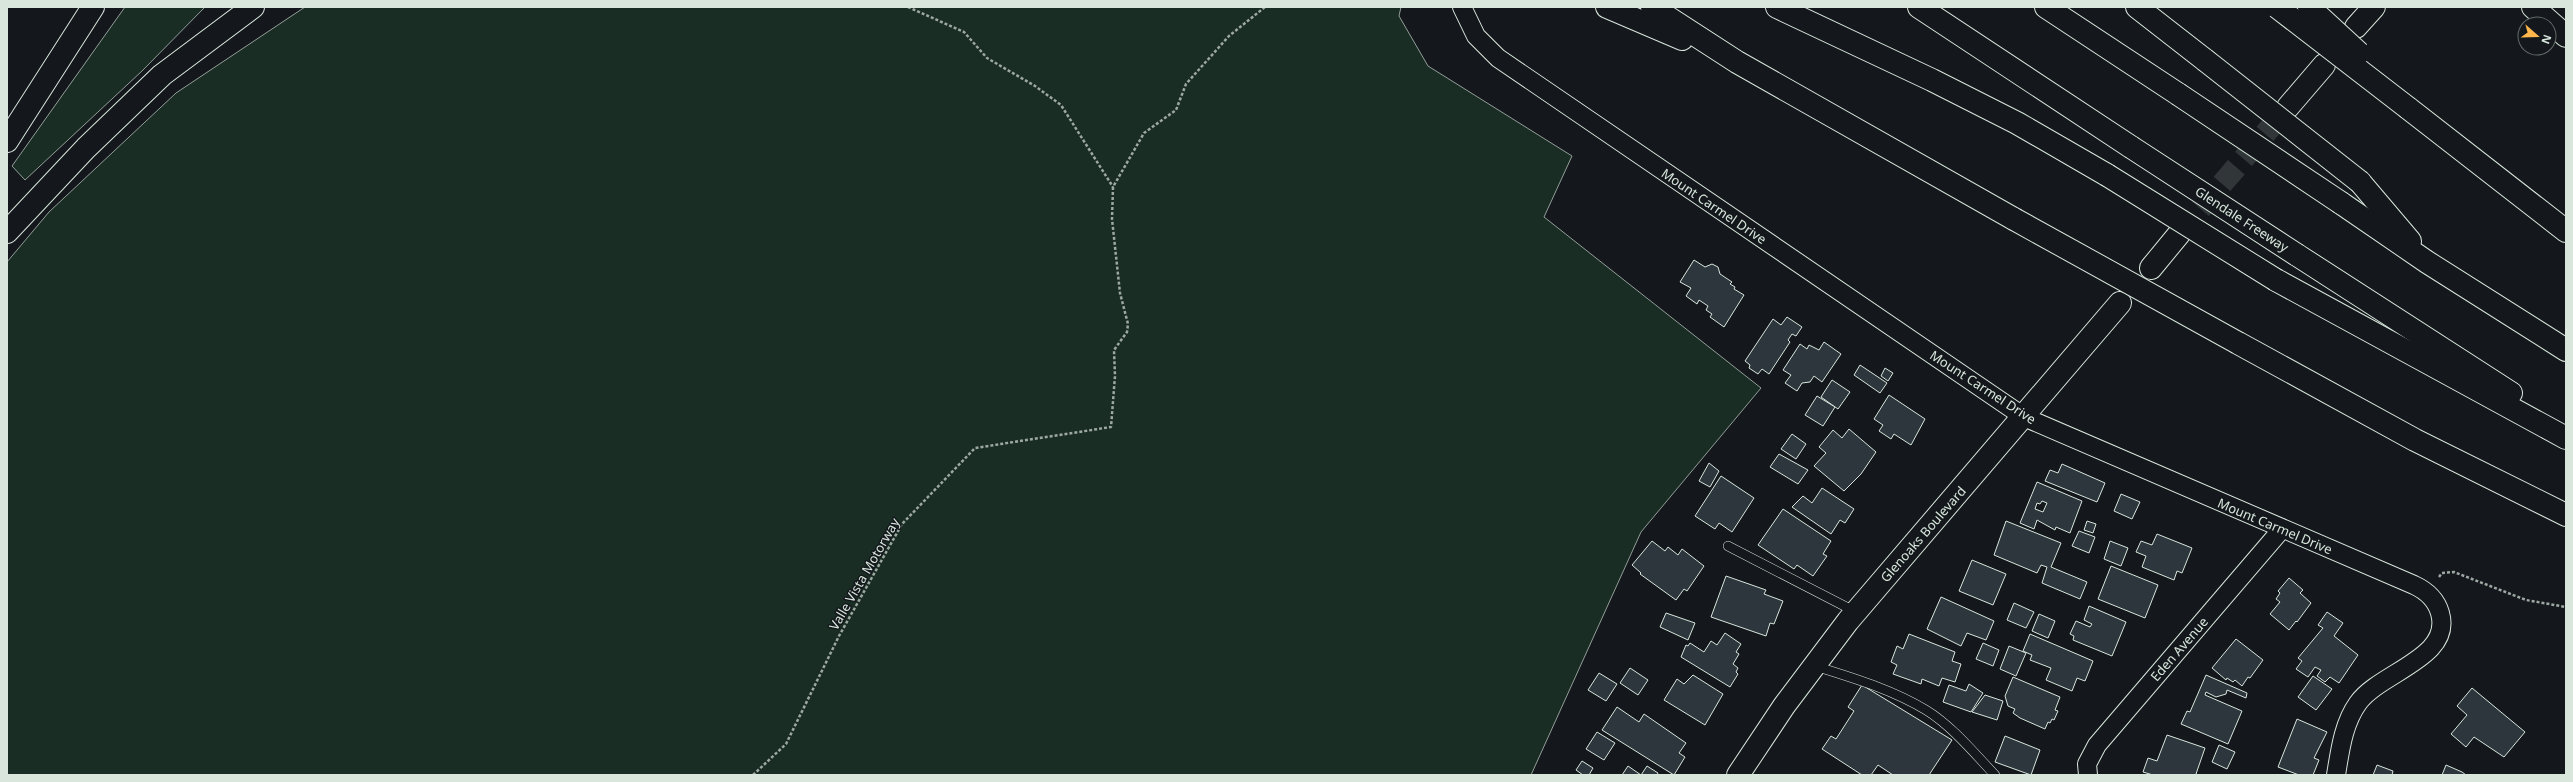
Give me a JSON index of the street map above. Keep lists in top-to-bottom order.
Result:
{
  "streets": {
    "main road": ["Glendale Freeway", "Glenoaks Boulevard"],
    "street": ["Mount Carmel Drive", "Eden Avenue"],
    "path": ["Valle Vista Motorway"]
  },
  "crossings": [
    ["Mount Carmel Drive", "Glenoaks Boulevard"],
    ["Mount Carmel Drive", "Eden Avenue"]
  ],
  "north": "right"
}
